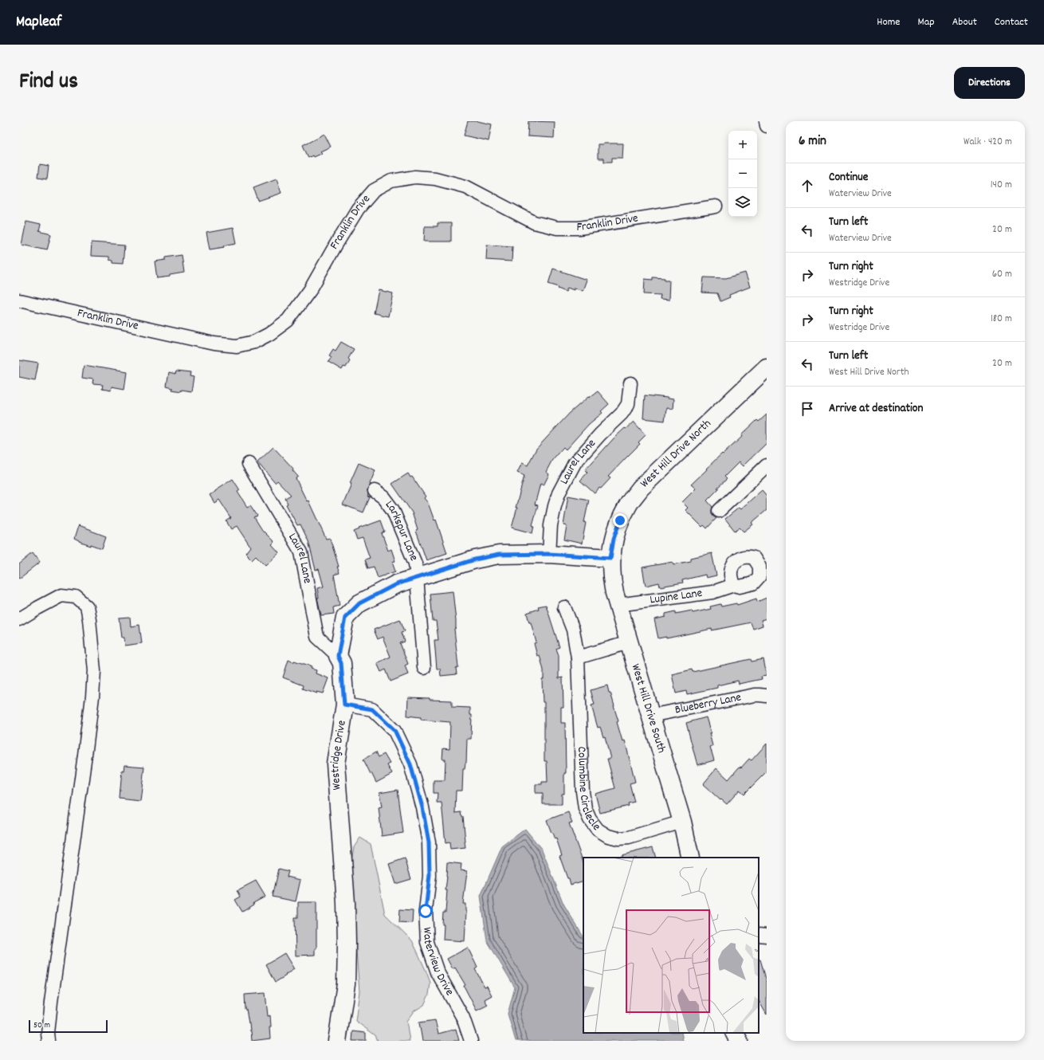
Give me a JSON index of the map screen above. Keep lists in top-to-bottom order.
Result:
{
  "streets": {
    "street": [
      "Franklin Drive",
      "West Hill Drive North",
      "Laurel Lane",
      "Larkspur Lane",
      "Lupine Lane",
      "Blueberry Lane",
      "West Hill Drive South",
      "Westridge Drive",
      "Columbine Circlecle",
      "Waterview Drive"
    ]
  },
  "crossings": [
    ["West Hill Drive North", "West Hill Drive South"],
    ["West Hill Drive North", "Westridge Drive"],
    ["Laurel Lane", "Westridge Drive"],
    ["Larkspur Lane", "Westridge Drive"],
    ["Lupine Lane", "West Hill Drive South"],
    ["Blueberry Lane", "West Hill Drive South"],
    ["West Hill Drive South", "Westridge Drive"],
    ["West Hill Drive South", "Columbine Circlecle"],
    ["Westridge Drive", "Waterview Drive"]
  ],
  "scale_bar": "50 m",
  "page": {
    "header": "Mapleaf",
    "nav": [
      "Home",
      "Map",
      "About",
      "Contact"
    ],
    "title": "Find us",
    "buttons": "Directions",
    "heading": ["6 min", "Walk · 420 m"],
    "map_buttons": ["+", "−"],
    "list": [
      ["Continue", "Waterview Drive", "140 m"],
      ["Turn left", "Waterview Drive", "20 m"],
      ["Turn right", "Westridge Drive", "60 m"],
      ["Turn right", "Westridge Drive", "180 m"],
      ["Turn left", "West Hill Drive North", "20 m"],
      "Arrive at destination"
    ],
    "scale": "50 m"
  }
}
